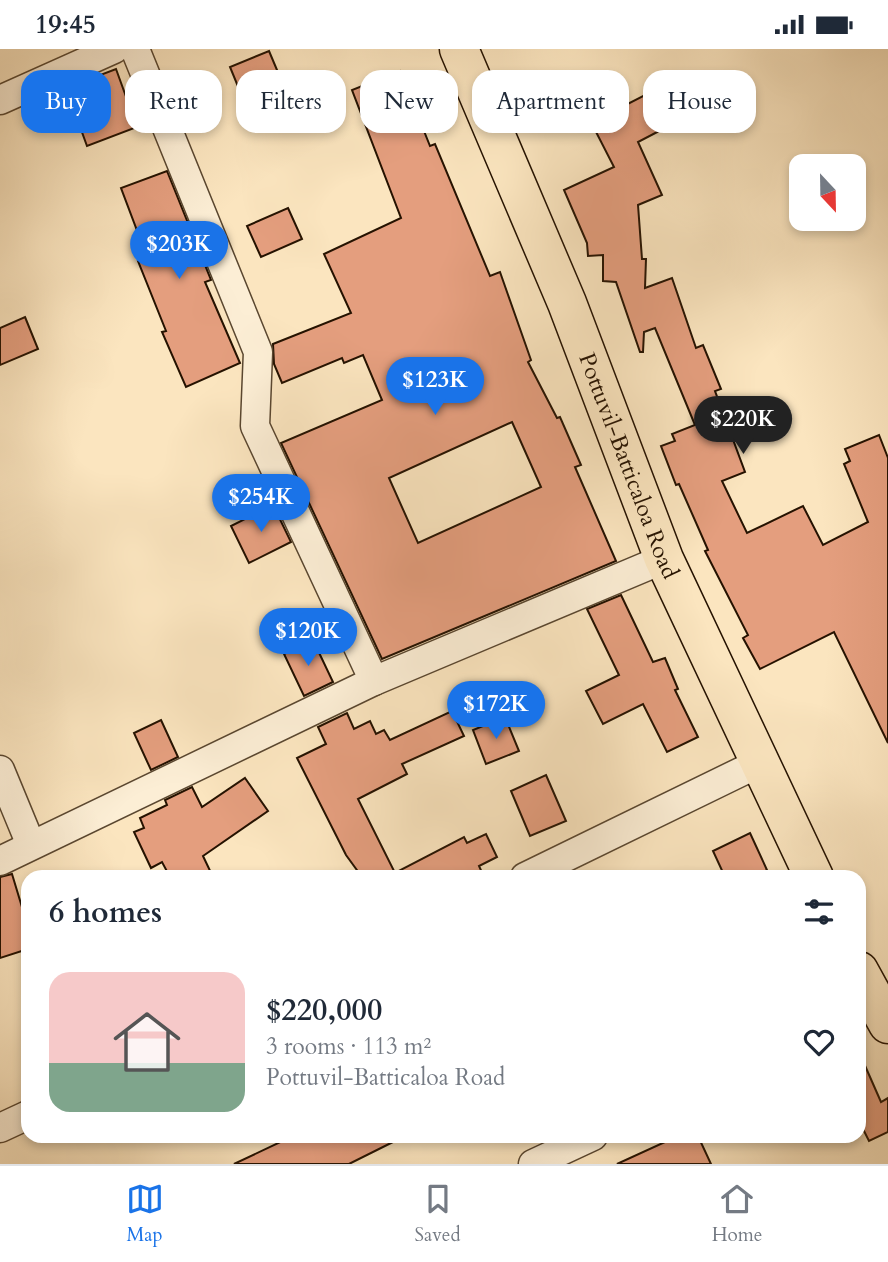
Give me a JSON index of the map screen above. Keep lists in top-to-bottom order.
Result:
{
  "streets": {
    "highway": ["Pottuvil-Batticaloa Road"]
  },
  "north": "bottom",
  "page": {
    "status": "19:45",
    "chip": [
      "Buy",
      "Rent",
      "Filters",
      "New",
      "Apartment",
      "House"
    ],
    "price": [
      "$203K",
      "$123K",
      "$220K",
      "$254K",
      "$120K",
      "$172K"
    ],
    "heading": "6 homes",
    "list": [
      {
        "name": "$220,000",
        "note": "3 rooms · 113 m² · Pottuvil-Batticaloa Road"
      }
    ],
    "tabs": ["Map", "Saved", "Home"]
  }
}
